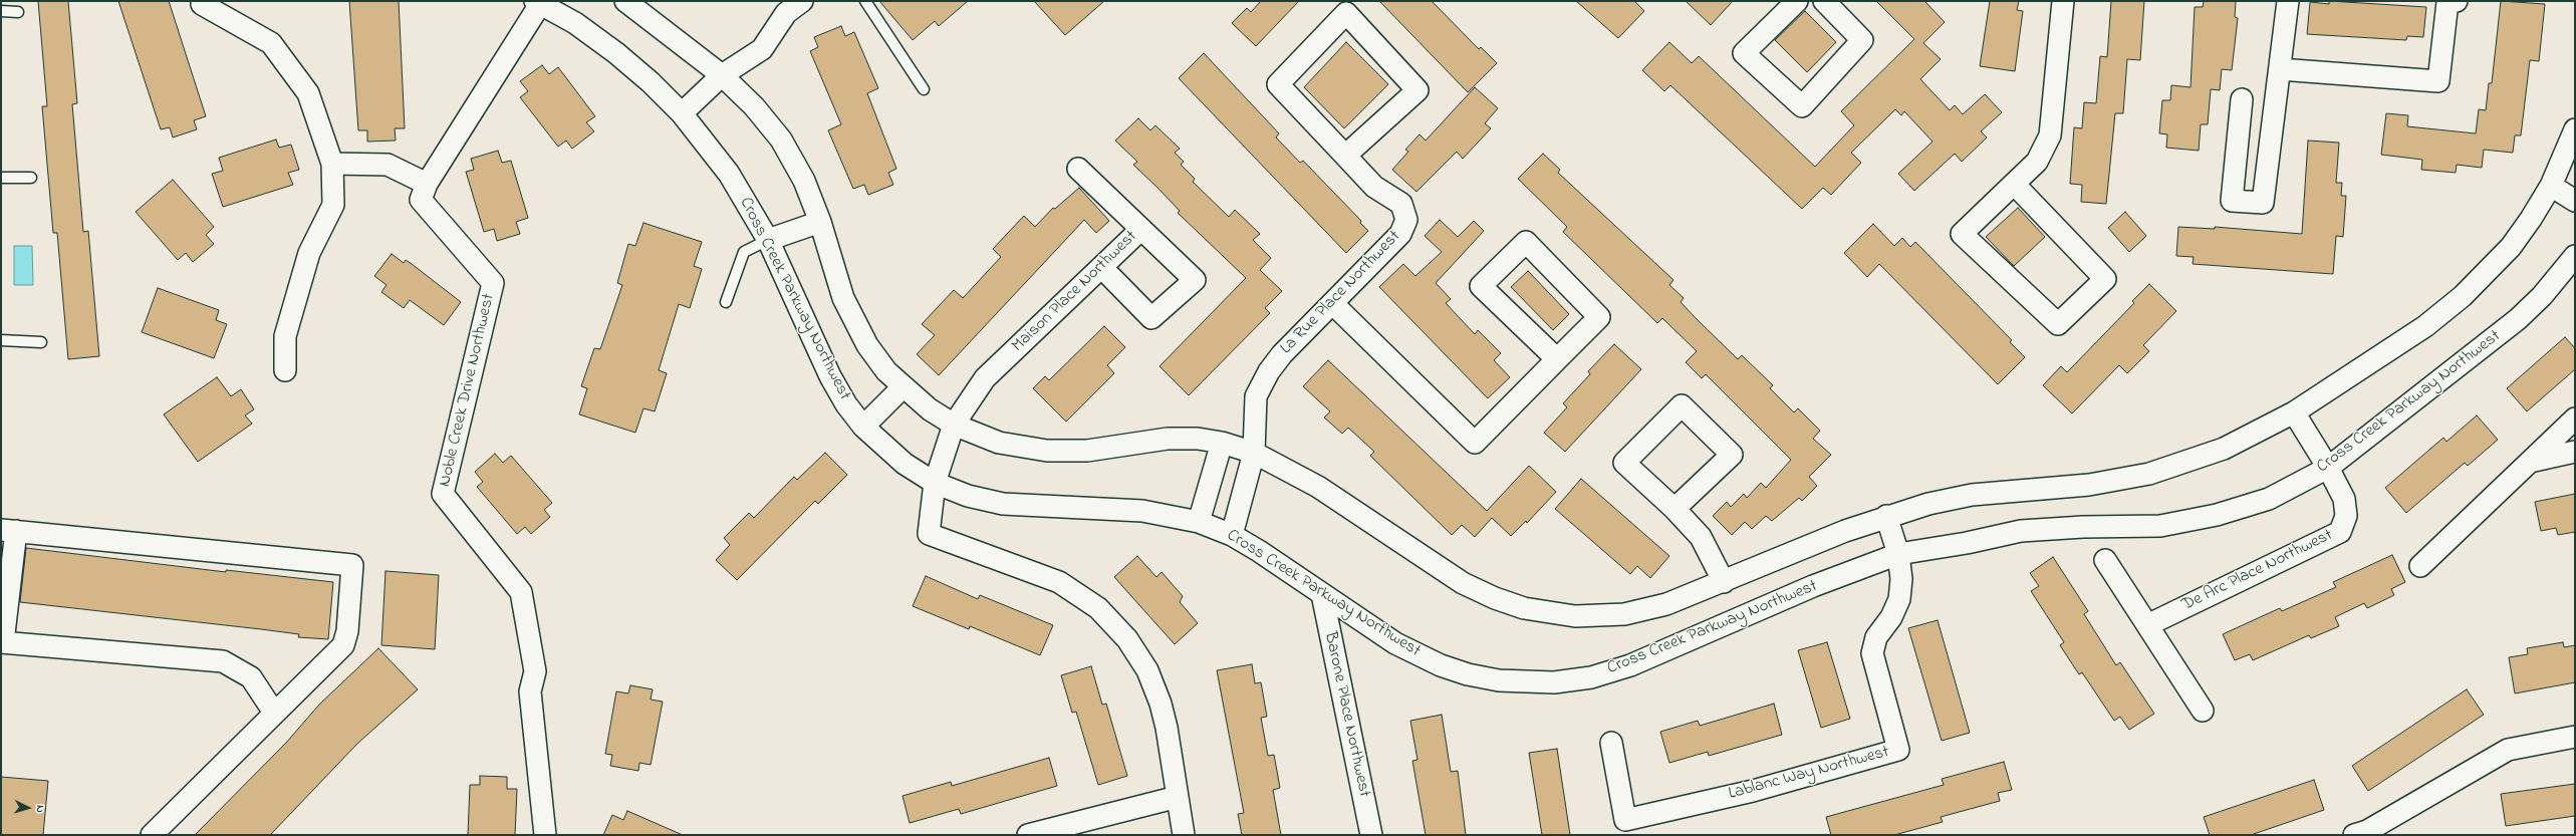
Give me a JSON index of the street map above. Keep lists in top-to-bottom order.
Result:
{
  "streets": {
    "street": [
      "Maison Place Northwest",
      "La Rue Place Northwest",
      "Cross Creek Parkway Northwest",
      "Noble Creek Drive Northwest",
      "De Arc Place Northwest",
      "Barone Place Northwest",
      "Lablanc Way Northwest"
    ]
  },
  "crossings": [
    ["Maison Place Northwest", "Cross Creek Parkway Northwest"],
    ["La Rue Place Northwest", "Cross Creek Parkway Northwest"],
    ["Cross Creek Parkway Northwest", "Noble Creek Drive Northwest"],
    ["Cross Creek Parkway Northwest", "De Arc Place Northwest"],
    ["Cross Creek Parkway Northwest", "Barone Place Northwest"],
    ["Cross Creek Parkway Northwest", "Lablanc Way Northwest"]
  ],
  "north": "right"
}
